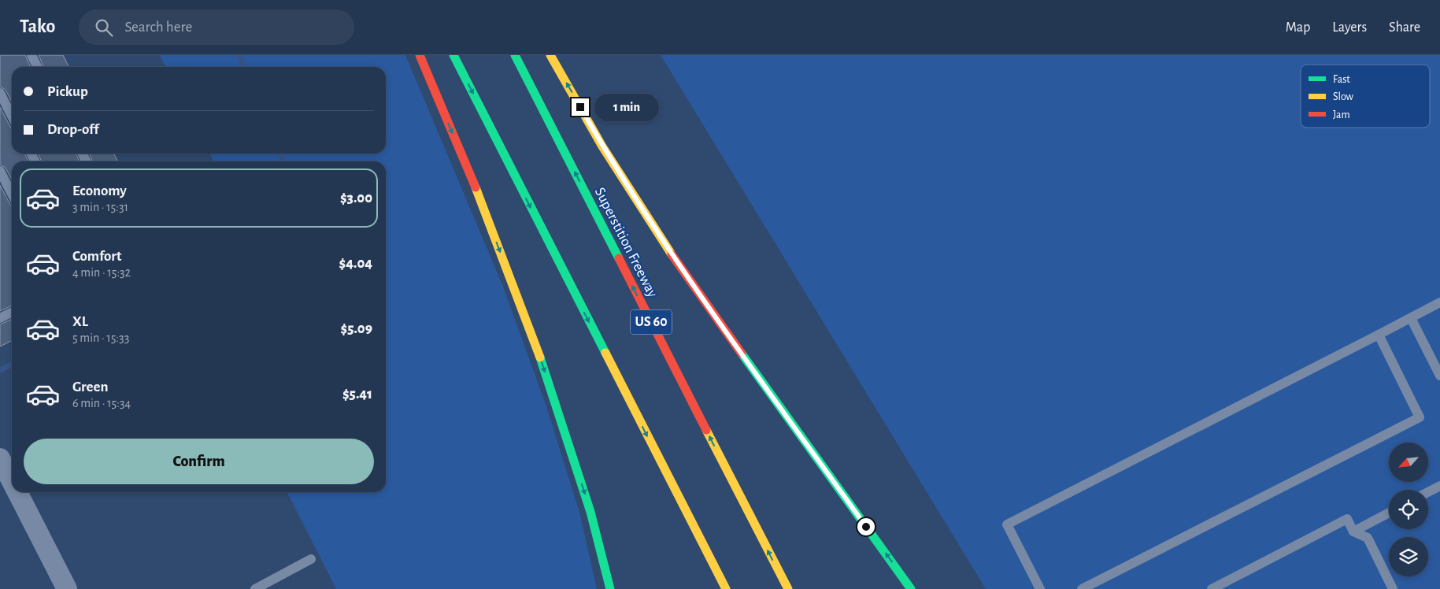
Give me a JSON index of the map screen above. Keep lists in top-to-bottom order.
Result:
{
  "streets": {
    "highway": ["Superstition Freeway", "US 60"]
  },
  "legend": ["Fast", "Slow", "Jam"],
  "north": "bottom left",
  "page": {
    "header": "Tako",
    "search": "Search here",
    "nav": ["Map", "Layers", "Share"],
    "banner": ["Pickup", "Drop-off"],
    "bubble": "1 min",
    "list": [
      {
        "name": "Economy",
        "note": "3 min · 15:31",
        "value": "$3.00"
      },
      {
        "name": "Comfort",
        "note": "4 min · 15:32",
        "value": "$4.04"
      },
      {
        "name": "XL",
        "note": "5 min · 15:33",
        "value": "$5.09"
      },
      {
        "name": "Green",
        "note": "6 min · 15:34",
        "value": "$5.41"
      }
    ],
    "buttons": "Confirm"
  }
}
